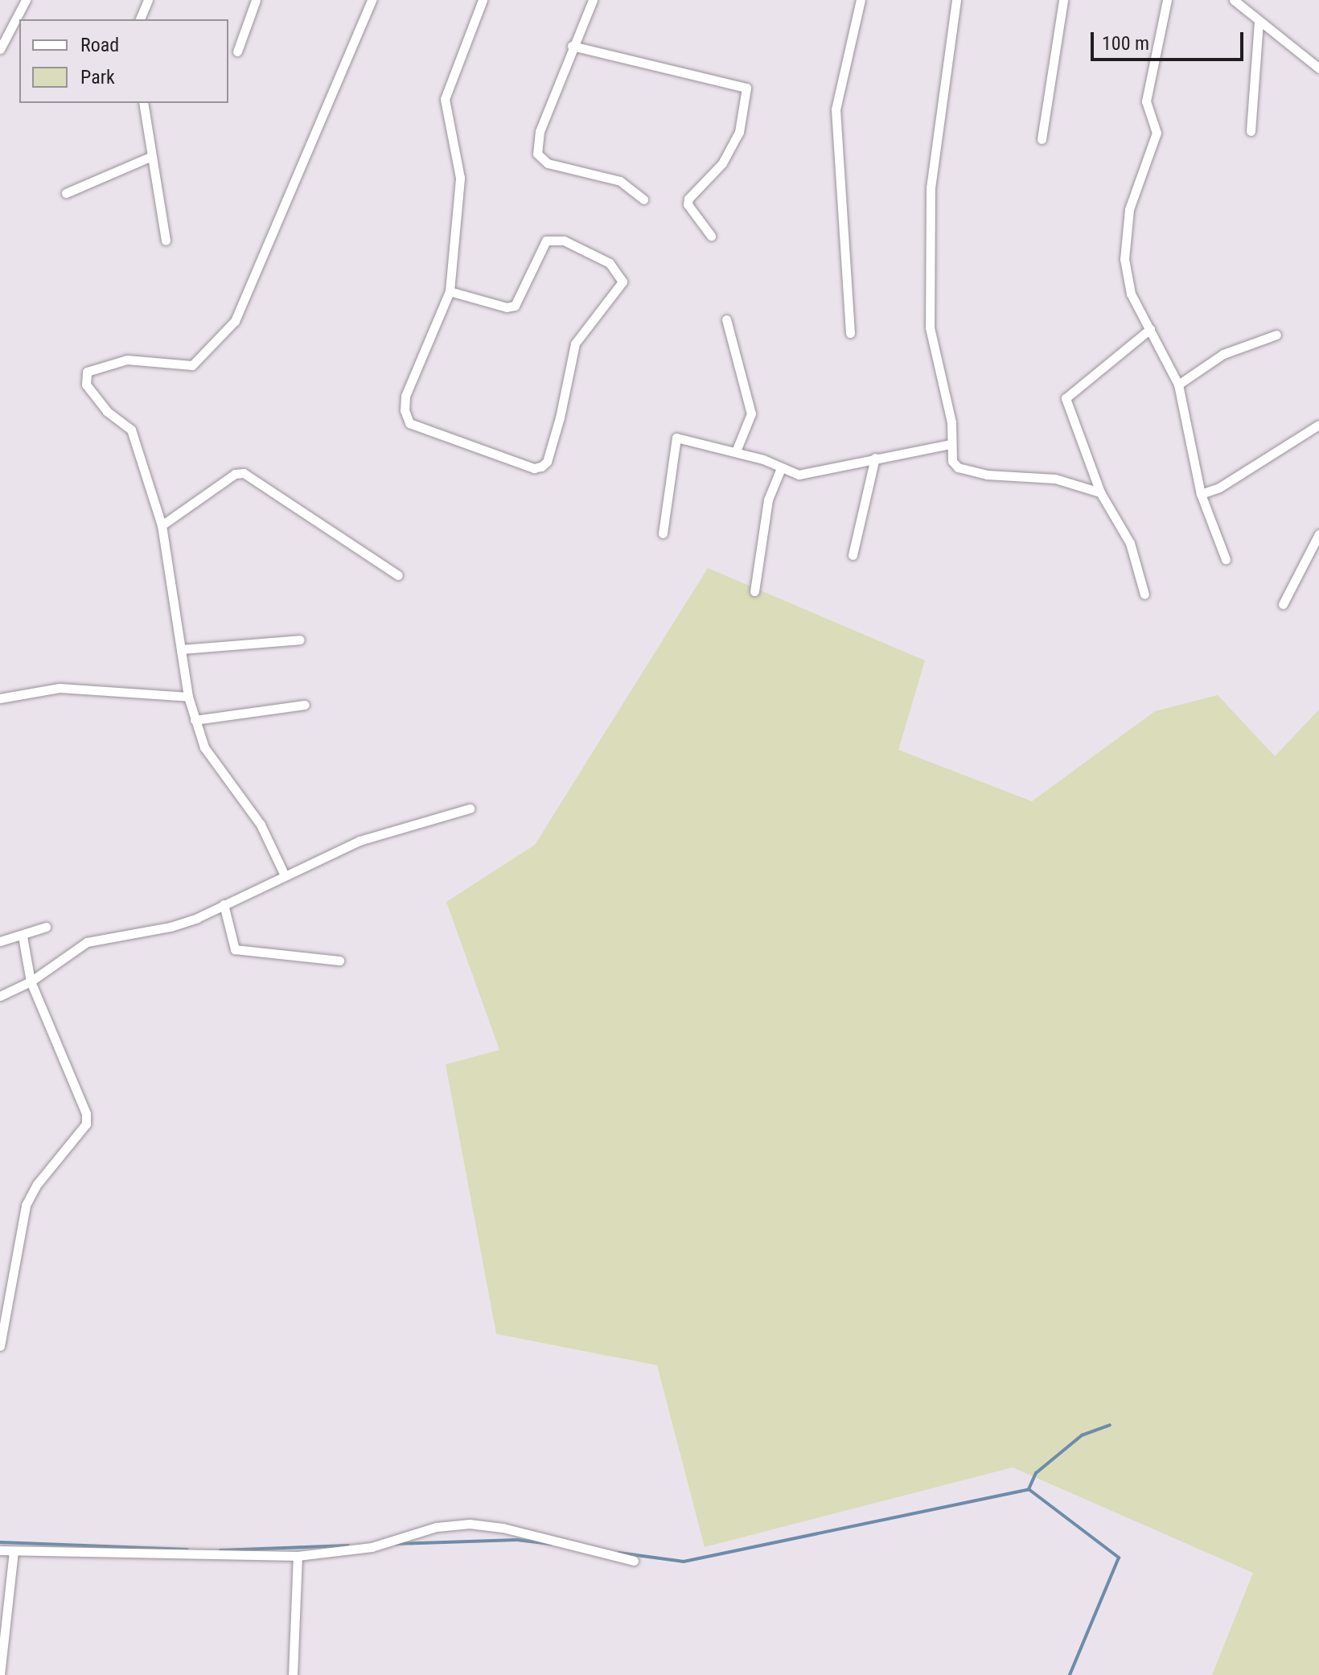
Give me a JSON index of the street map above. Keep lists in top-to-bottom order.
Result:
{
  "legend": ["Road", "Park"],
  "scale_bar": "100 m"
}
